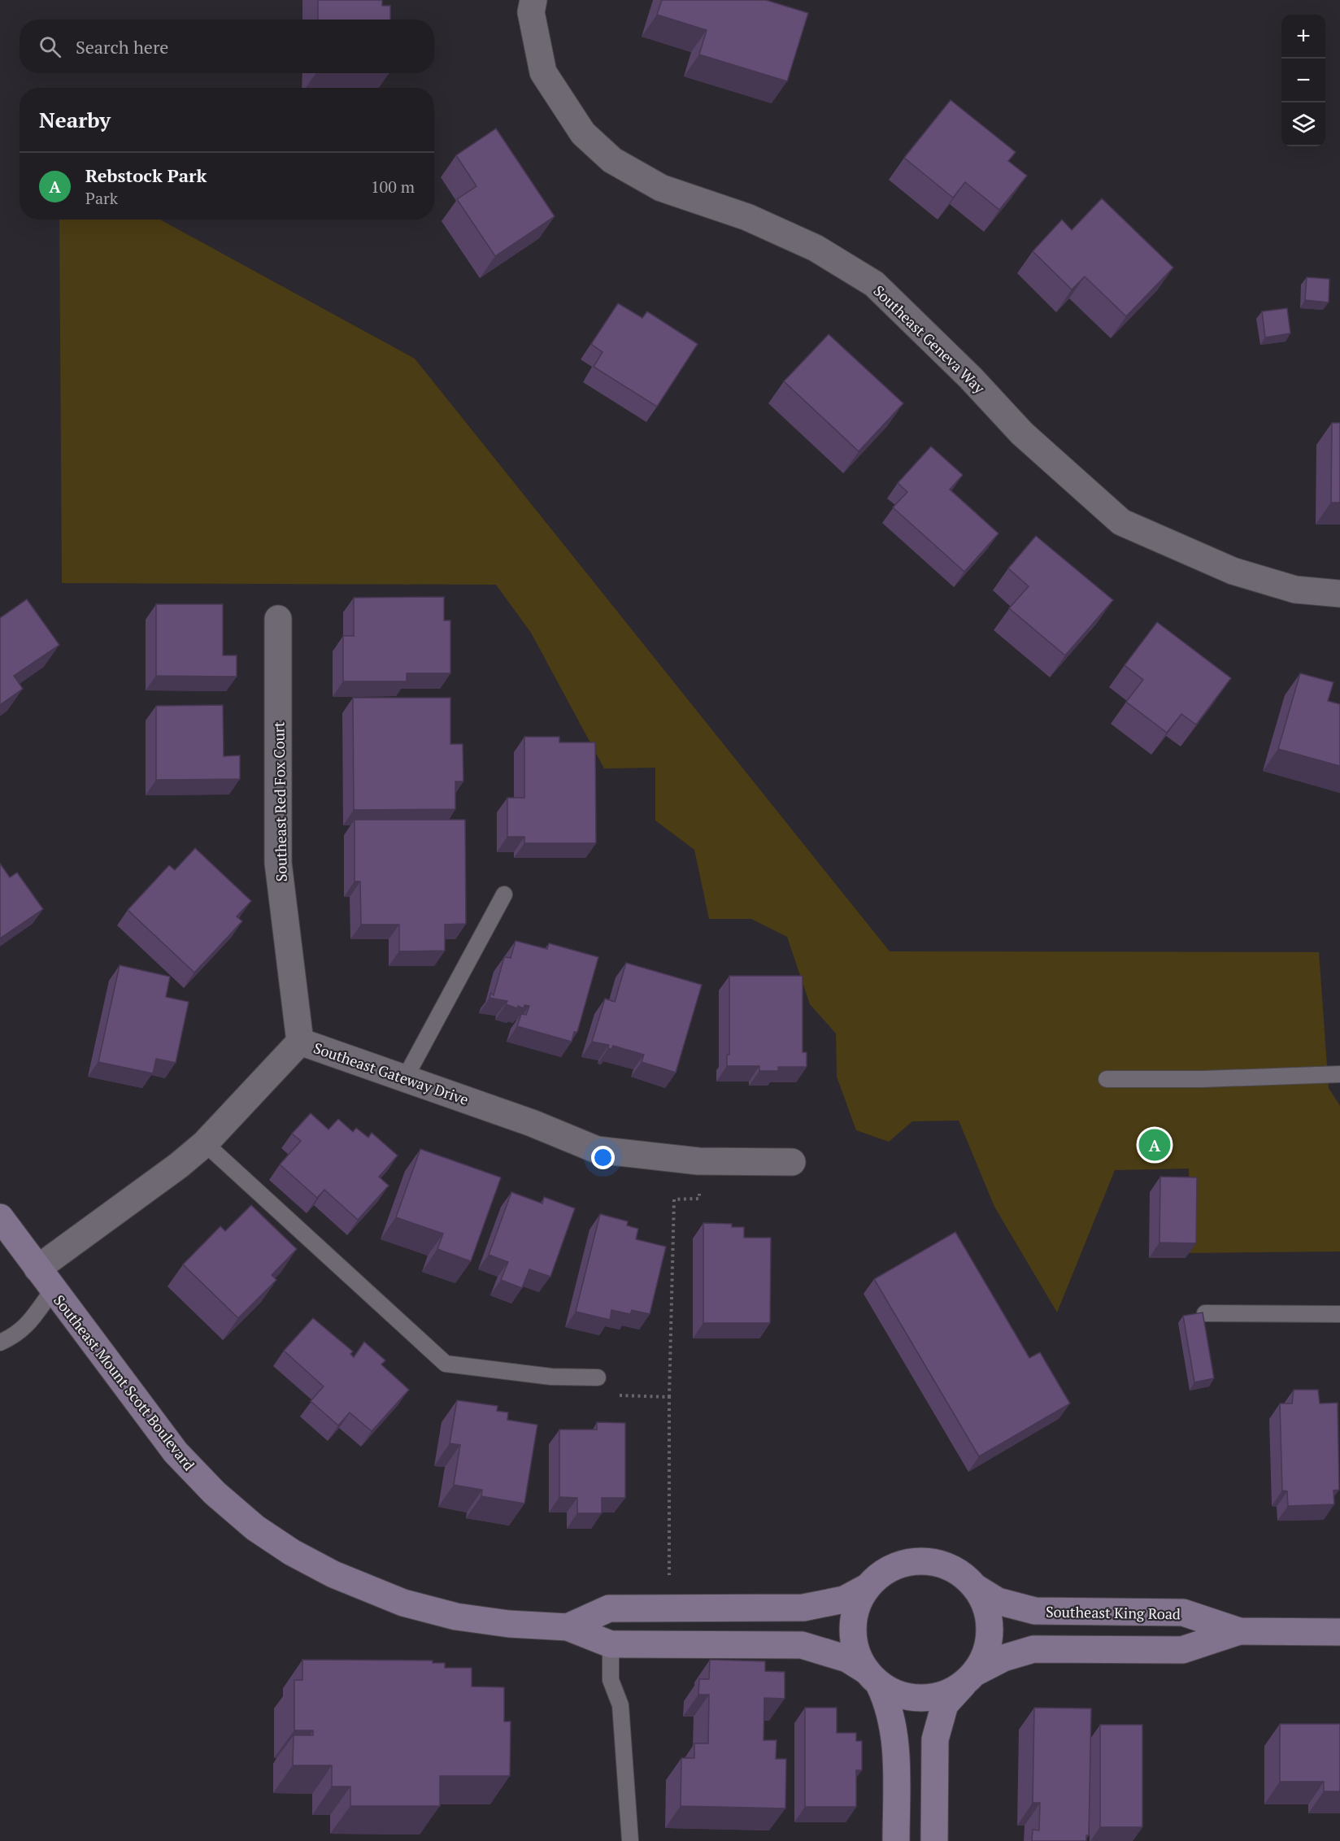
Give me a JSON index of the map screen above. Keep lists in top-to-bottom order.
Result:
{
  "streets": {
    "main road": ["Southeast Mount Scott Boulevard", "Southeast King Road"],
    "street": ["Southeast Geneva Way", "Southeast Red Fox Court", "Southeast Gateway Drive"]
  },
  "crossings": [
    ["Southeast Red Fox Court", "Southeast Gateway Drive"],
    ["Southeast Gateway Drive", "Southeast Mount Scott Boulevard"],
    ["Southeast Mount Scott Boulevard", "Southeast King Road"]
  ],
  "page": {
    "map_buttons": ["+", "−"],
    "search": "Search here",
    "heading": "Nearby",
    "list": [
      {
        "mark": "A",
        "name": "Rebstock Park",
        "note": "Park",
        "value": "100 m"
      }
    ],
    "pins": "A"
  }
}
